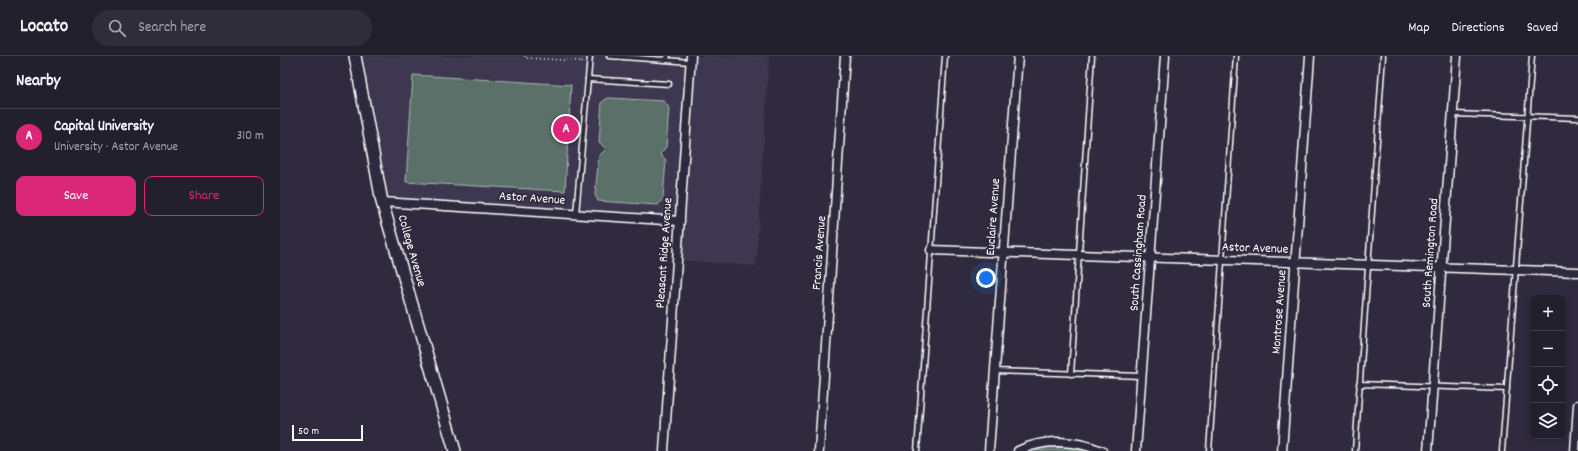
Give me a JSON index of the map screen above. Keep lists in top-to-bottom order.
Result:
{
  "streets": {
    "main road": ["College Avenue"],
    "street": [
      "Astor Avenue",
      "Euclaire Avenue",
      "Pleasant Ridge Avenue",
      "Francis Avenue",
      "South Cassingham Road",
      "South Remington Road",
      "Montrose Avenue"
    ]
  },
  "crossings": [
    ["Astor Avenue", "Euclaire Avenue"],
    ["Astor Avenue", "College Avenue"],
    ["Astor Avenue", "Pleasant Ridge Avenue"],
    ["Astor Avenue", "South Cassingham Road"],
    ["Astor Avenue", "South Remington Road"],
    ["Astor Avenue", "Montrose Avenue"]
  ],
  "scale_bar": "50 m",
  "page": {
    "header": "Locato",
    "search": "Search here",
    "nav": ["Map", "Directions", "Saved"],
    "heading": "Nearby",
    "list": [
      {
        "mark": "A",
        "name": "Capital University",
        "note": "University · Astor Avenue",
        "value": "310 m"
      }
    ],
    "pins": "A",
    "buttons": ["Save", "Share"],
    "map_buttons": ["+", "−"],
    "scale": "50 m"
  }
}
